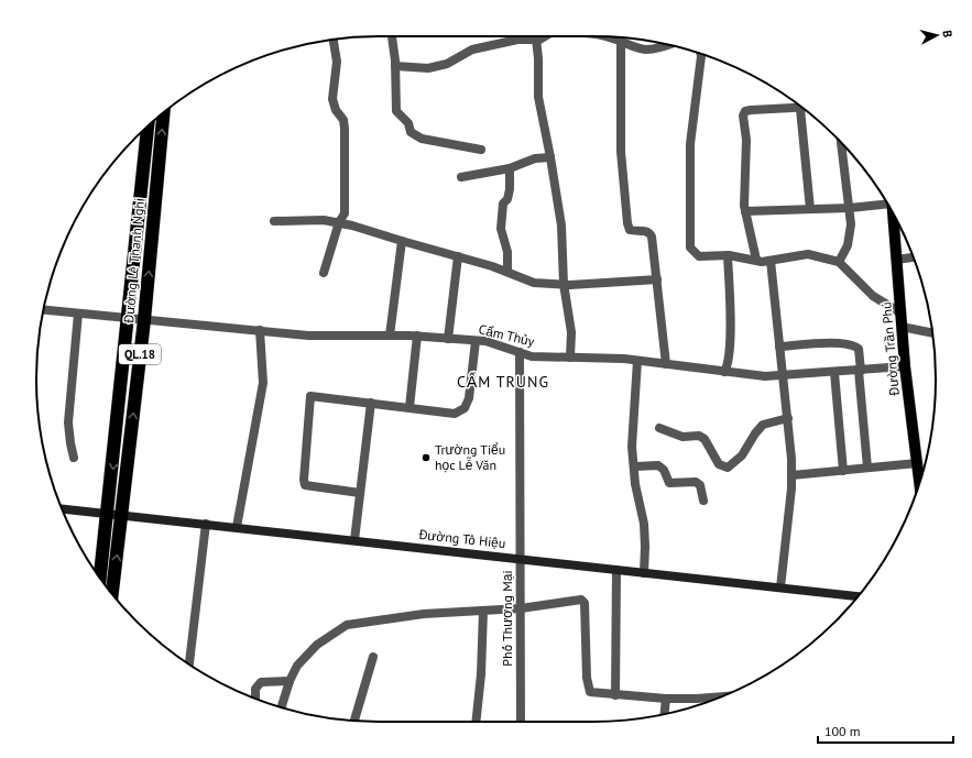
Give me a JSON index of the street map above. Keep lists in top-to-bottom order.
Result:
{
  "streets": {
    "highway": ["Đường Lê Thanh Nghị", "QL.18"],
    "main road": ["Đường Trần Phú"],
    "street": ["Cẩm Thủy", "Đường Tô Hiệu", "Phố Thương Mại"]
  },
  "crossings": [
    ["Đường Lê Thanh Nghị", "Cẩm Thủy"],
    ["Đường Lê Thanh Nghị", "Đường Tô Hiệu"],
    ["Cẩm Thủy", "Đường Trần Phú"],
    ["Cẩm Thủy", "Phố Thương Mại"],
    ["Đường Tô Hiệu", "Phố Thương Mại"]
  ],
  "districts": ["CẨM TRUNG"],
  "places": ["Trường Tiểu học Lễ Văn"],
  "scale_bar": "100 m",
  "north": "right"
}
